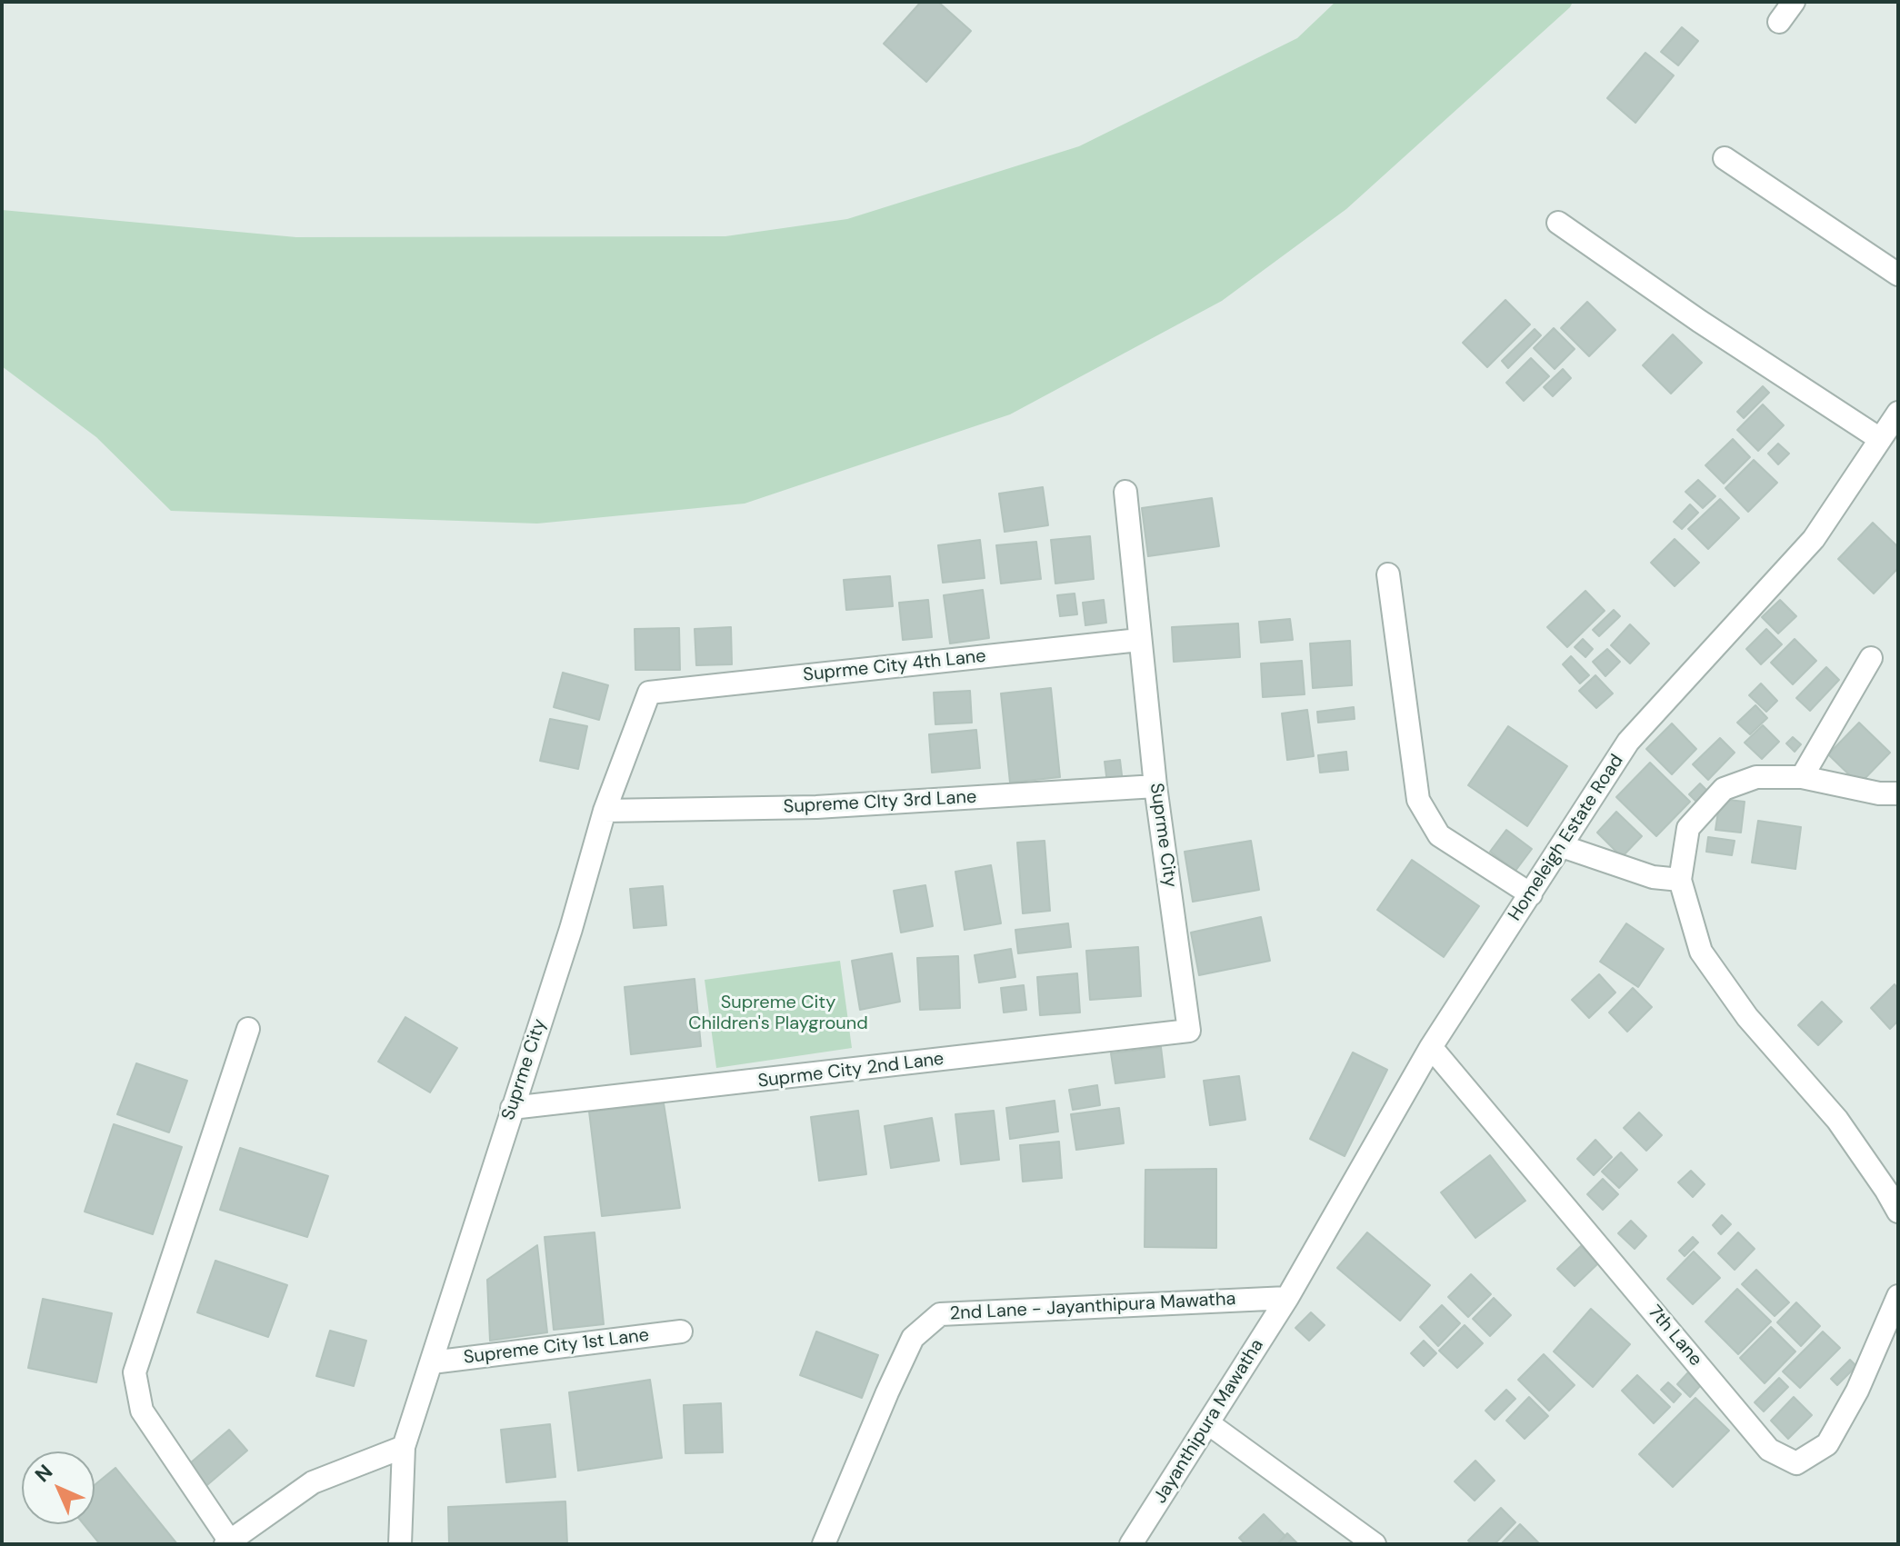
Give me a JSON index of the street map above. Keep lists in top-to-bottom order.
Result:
{
  "streets": {
    "street": [
      "Suprme City 4th Lane",
      "Supreme CIty 3rd Lane",
      "Suprme City",
      "Homeleigh Estate Road",
      "Suprme City 2nd Lane",
      "2nd Lane - Jayanthipura Mawatha",
      "7th Lane",
      "Supreme City 1st Lane",
      "Jayanthipura Mawatha"
    ]
  },
  "crossings": [
    ["Suprme City 4th Lane", "Suprme City"],
    ["Supreme CIty 3rd Lane", "Suprme City"],
    ["Suprme City", "Suprme City 2nd Lane"],
    ["Suprme City", "Supreme City 1st Lane"],
    ["Homeleigh Estate Road", "2nd Lane - Jayanthipura Mawatha"],
    ["Homeleigh Estate Road", "7th Lane"],
    ["Homeleigh Estate Road", "Jayanthipura Mawatha"],
    ["2nd Lane - Jayanthipura Mawatha", "Jayanthipura Mawatha"]
  ],
  "parks": ["Supreme City Children's Playground"],
  "north": "top left"
}
